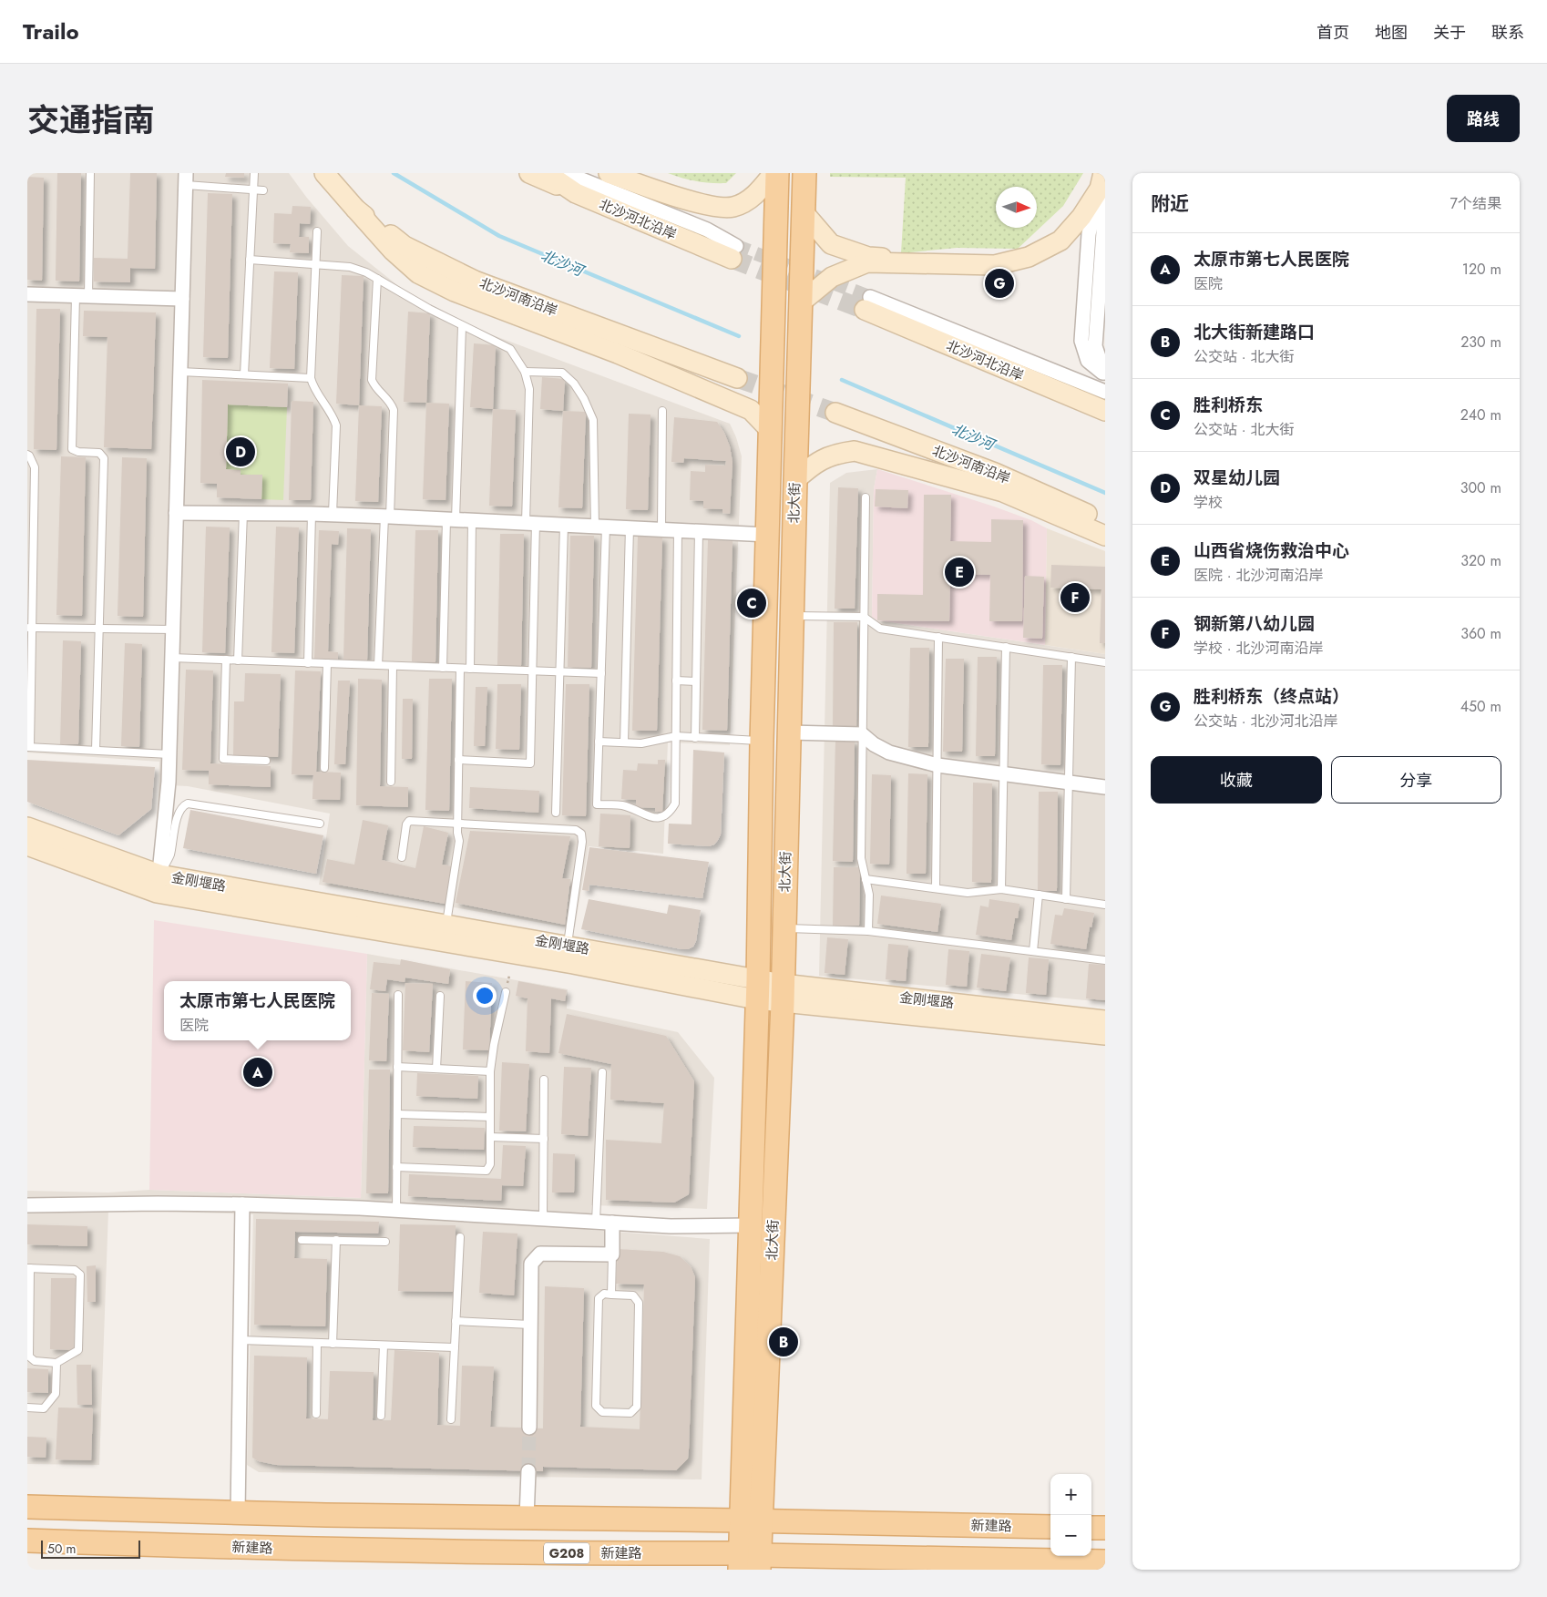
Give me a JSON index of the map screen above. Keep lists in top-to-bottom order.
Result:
{
  "streets": {
    "main road": ["北大街", "新建路", "G208"],
    "street": ["北沙河北沿岸", "北沙河南沿岸", "金刚堰路"]
  },
  "crossings": [
    ["北大街", "金刚堰路"],
    ["北大街", "新建路"]
  ],
  "water": ["北沙河"],
  "scale_bar": "50 m",
  "north": "right",
  "page": {
    "header": "Trailo",
    "nav": [
      "首页",
      "地图",
      "关于",
      "联系"
    ],
    "title": "交通指南",
    "buttons": [
      "路线",
      ["收藏", "分享"]
    ],
    "heading": ["附近", "7个结果"],
    "list": [
      {
        "mark": "A",
        "name": "太原市第七人民医院",
        "note": "医院",
        "value": "120 m"
      },
      {
        "mark": "B",
        "name": "北大街新建路口",
        "note": "公交站 · 北大街",
        "value": "230 m"
      },
      {
        "mark": "C",
        "name": "胜利桥东",
        "note": "公交站 · 北大街",
        "value": "240 m"
      },
      {
        "mark": "D",
        "name": "双星幼儿园",
        "note": "学校",
        "value": "300 m"
      },
      {
        "mark": "E",
        "name": "山西省烧伤救治中心",
        "note": "医院 · 北沙河南沿岸",
        "value": "320 m"
      },
      {
        "mark": "F",
        "name": "钢新第八幼儿园",
        "note": "学校 · 北沙河南沿岸",
        "value": "360 m"
      },
      {
        "mark": "G",
        "name": "胜利桥东（终点站）",
        "note": "公交站 · 北沙河北沿岸",
        "value": "450 m"
      }
    ],
    "pins": [
      "G",
      "D",
      "E",
      "F",
      "C",
      "A",
      "B"
    ],
    "popup": ["太原市第七人民医院", "医院"],
    "map_buttons": ["+", "−"],
    "scale": "50 m"
  }
}
